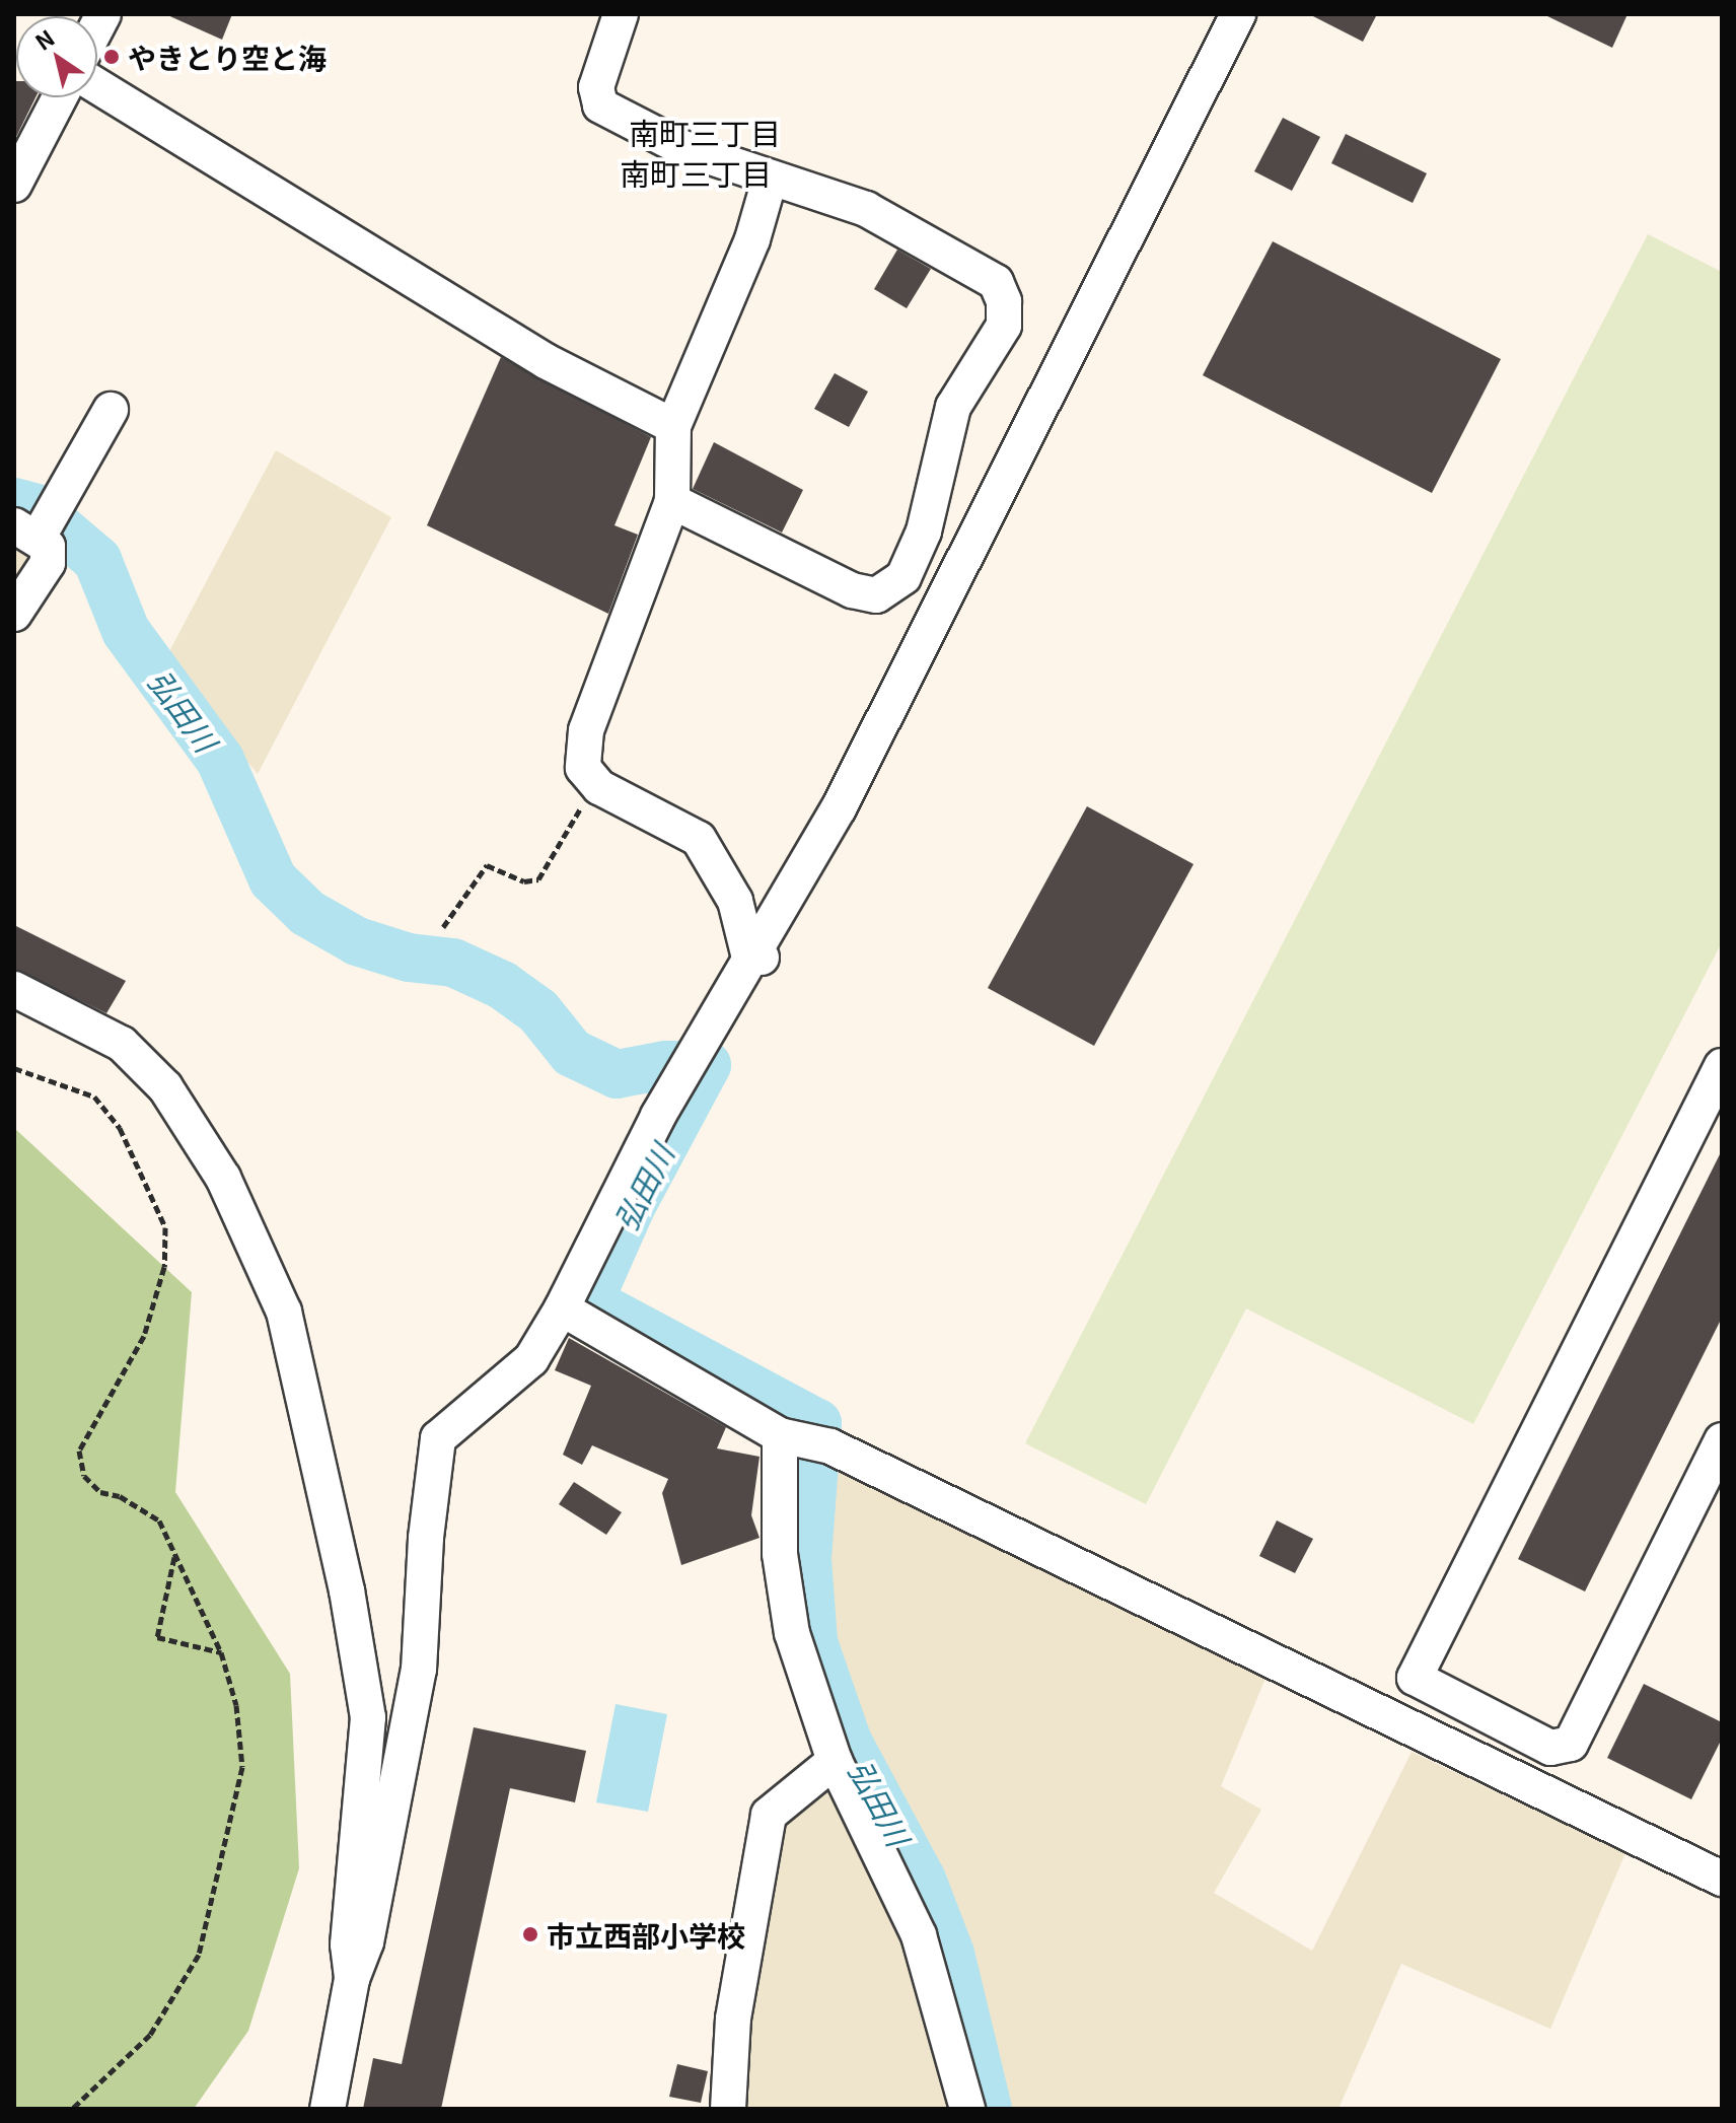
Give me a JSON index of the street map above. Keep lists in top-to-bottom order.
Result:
{
  "districts": ["南町三丁目", "南町三丁目"],
  "water": ["弘田川"],
  "places": ["やきとり空と海", "市立西部小学校"],
  "north": "top left"
}
